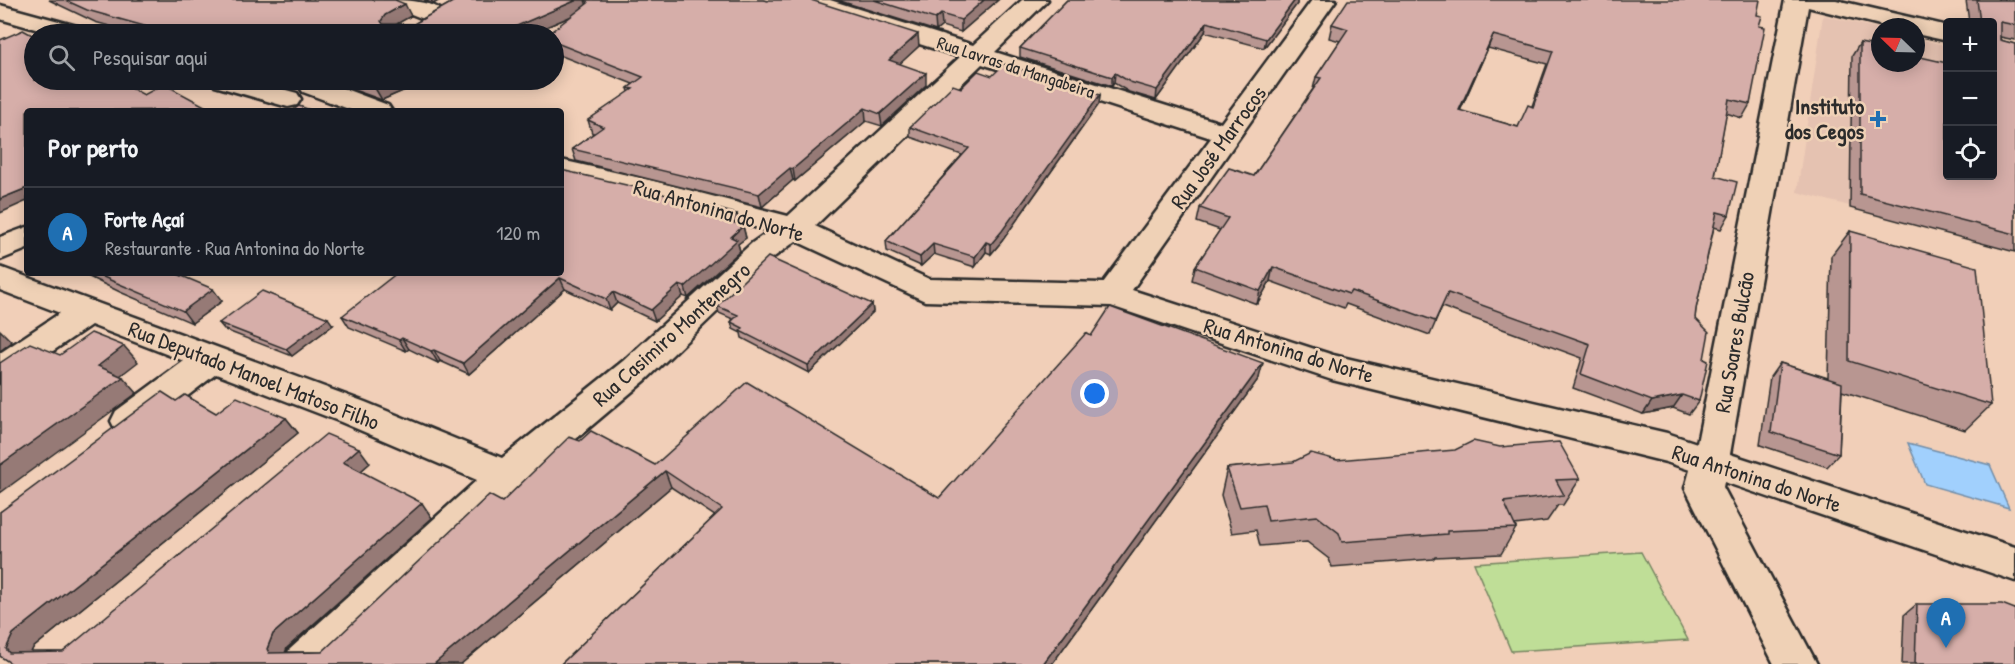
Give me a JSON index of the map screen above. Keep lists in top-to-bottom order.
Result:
{
  "streets": {
    "street": [
      "Rua Lavras da Mangabeira",
      "Rua José Marrocos",
      "Rua Antonina do Norte",
      "Rua Casimiro Montenegro",
      "Rua Soares Bulcão",
      "Rua Deputado Manoel Matoso Filho"
    ]
  },
  "crossings": [
    ["Rua Lavras da Mangabeira", "Rua José Marrocos"],
    ["Rua Lavras da Mangabeira", "Rua Casimiro Montenegro"],
    ["Rua José Marrocos", "Rua Antonina do Norte"],
    ["Rua Antonina do Norte", "Rua Casimiro Montenegro"],
    ["Rua Antonina do Norte", "Rua Soares Bulcão"],
    ["Rua Casimiro Montenegro", "Rua Deputado Manoel Matoso Filho"]
  ],
  "places": {
    "health": ["Instituto dos Cegos"]
  },
  "north": "top left",
  "page": {
    "map_buttons": ["+", "−"],
    "search": "Pesquisar aqui",
    "heading": "Por perto",
    "list": [
      {
        "mark": "A",
        "name": "Forte Açaí",
        "note": "Restaurante · Rua Antonina do Norte",
        "value": "120 m"
      }
    ],
    "pins": "A"
  }
}
